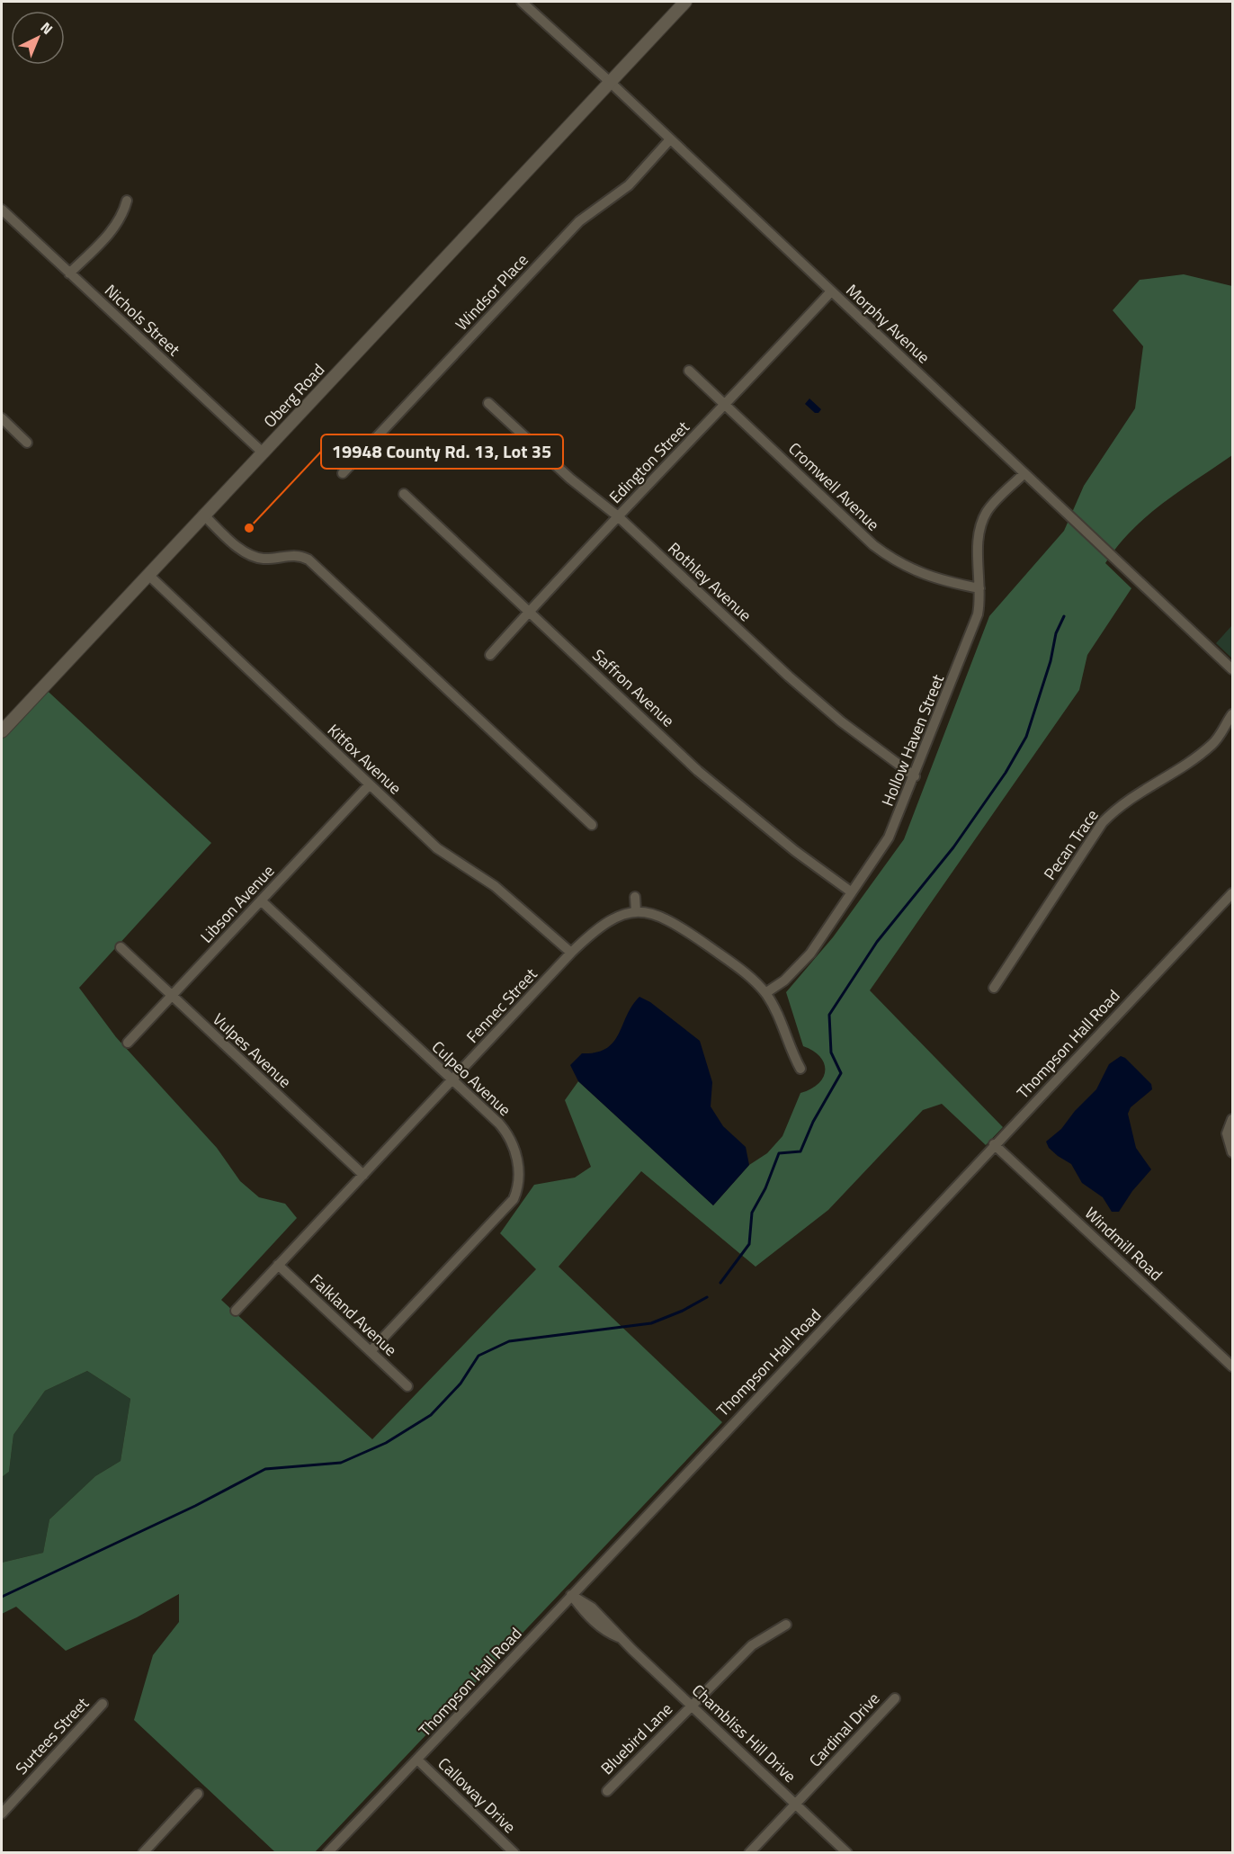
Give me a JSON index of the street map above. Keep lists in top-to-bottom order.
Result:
{
  "streets": {
    "street": [
      "Windsor Place",
      "Nichols Street",
      "Morphy Avenue",
      "Oberg Road",
      "Edington Street",
      "Cromwell Avenue",
      "Rothley Avenue",
      "Saffron Avenue",
      "Hollow Haven Street",
      "Kitfox Avenue",
      "Pecan Trace",
      "Libson Avenue",
      "Fennec Street",
      "Thompson Hall Road",
      "Vulpes Avenue",
      "Culpeo Avenue",
      "Windmill Road",
      "Falkland Avenue",
      "Cardinal Drive",
      "Chambliss Hill Drive",
      "Surtees Street",
      "Bluebird Lane",
      "Calloway Drive"
    ]
  },
  "crossings": [
    ["Windsor Place", "Morphy Avenue"],
    ["Nichols Street", "Oberg Road"],
    ["Morphy Avenue", "Oberg Road"],
    ["Morphy Avenue", "Edington Street"],
    ["Morphy Avenue", "Hollow Haven Street"],
    ["Oberg Road", "Kitfox Avenue"],
    ["Edington Street", "Cromwell Avenue"],
    ["Edington Street", "Rothley Avenue"],
    ["Edington Street", "Saffron Avenue"],
    ["Cromwell Avenue", "Hollow Haven Street"],
    ["Rothley Avenue", "Hollow Haven Street"],
    ["Saffron Avenue", "Hollow Haven Street"],
    ["Kitfox Avenue", "Libson Avenue"],
    ["Kitfox Avenue", "Fennec Street"],
    ["Libson Avenue", "Vulpes Avenue"],
    ["Libson Avenue", "Culpeo Avenue"],
    ["Fennec Street", "Vulpes Avenue"],
    ["Fennec Street", "Culpeo Avenue"],
    ["Fennec Street", "Falkland Avenue"],
    ["Thompson Hall Road", "Windmill Road"],
    ["Thompson Hall Road", "Chambliss Hill Drive"],
    ["Thompson Hall Road", "Calloway Drive"],
    ["Culpeo Avenue", "Falkland Avenue"],
    ["Cardinal Drive", "Chambliss Hill Drive"],
    ["Chambliss Hill Drive", "Bluebird Lane"]
  ],
  "places": ["19948 County Rd. 13, Lot 35"],
  "north": "top right"
}
